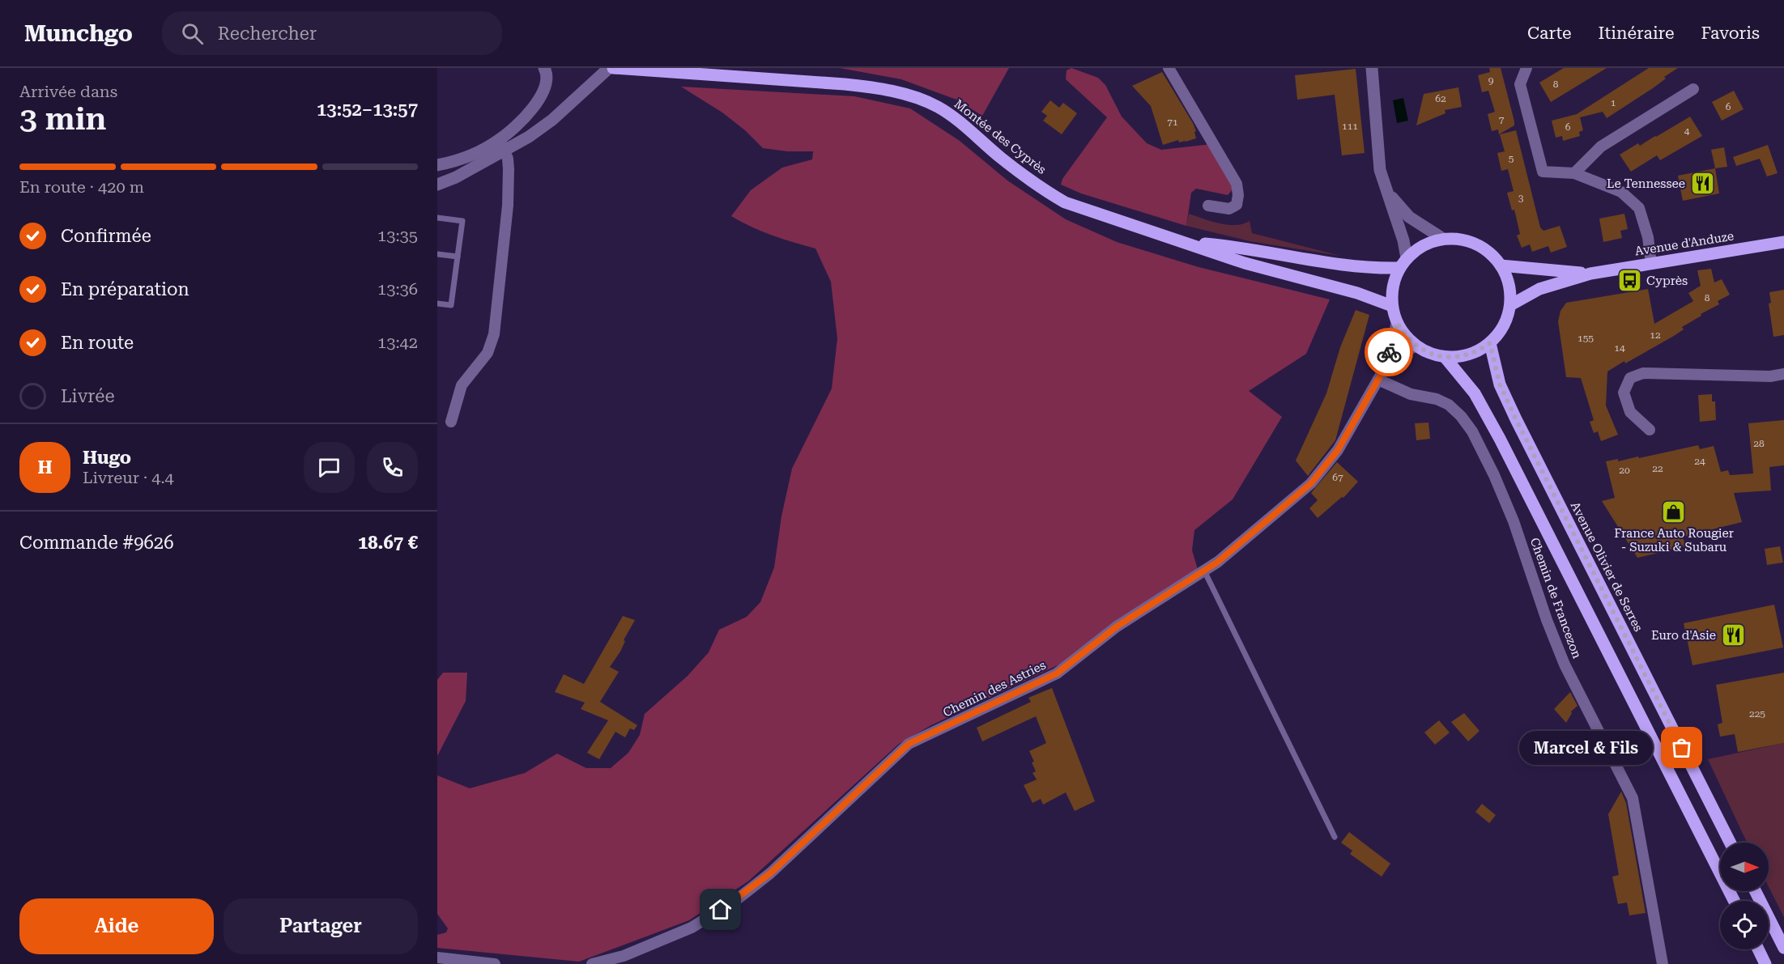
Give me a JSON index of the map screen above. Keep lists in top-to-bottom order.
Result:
{
  "streets": {
    "main road": ["Montée des Cyprès", "Avenue d'Anduze", "Avenue Olivier de Serres"],
    "street": ["Chemin de Francezon", "Chemin des Astries"]
  },
  "crossings": [
    ["Montée des Cyprès", "Avenue d'Anduze"],
    ["Montée des Cyprès", "Avenue Olivier de Serres"],
    ["Montée des Cyprès", "Chemin des Astries"],
    ["Avenue d'Anduze", "Avenue Olivier de Serres"],
    ["Avenue d'Anduze", "Chemin des Astries"],
    ["Avenue Olivier de Serres", "Chemin des Astries"],
    ["Chemin de Francezon", "Chemin des Astries"]
  ],
  "places": {
    "restaurant": ["Le Tennessee", "Euro d'Asie"],
    "bus stop": ["Cyprès"],
    "shop": ["France Auto Rougier - Suzuki & Subaru"],
    "other": ["Marcel & Fils"]
  },
  "house_numbers": [
    "9",
    "8",
    "62",
    "1",
    "6",
    "7",
    "71",
    "111",
    "6",
    "4",
    "5",
    "3",
    "8",
    "12",
    "155",
    "14",
    "28",
    "24",
    "22",
    "20",
    "67",
    "225"
  ],
  "north": "right",
  "page": {
    "header": "Munchgo",
    "search": "Rechercher",
    "nav": ["Carte", "Itinéraire", "Favoris"],
    "heading": ["3 min", "Arrivée dans", "13:52–13:57"],
    "panel": [
      "Hugo",
      "Livreur · 4.4",
      "Commande #9626",
      "18.67 €"
    ],
    "bar": "En route · 420 m",
    "list": [
      ["Confirmée", "13:35"],
      ["En préparation", "13:36"],
      ["En route", "13:42"],
      "Livrée"
    ],
    "round": "H",
    "bubble": "Marcel & Fils",
    "buttons": ["Aide", "Partager"]
  }
}
